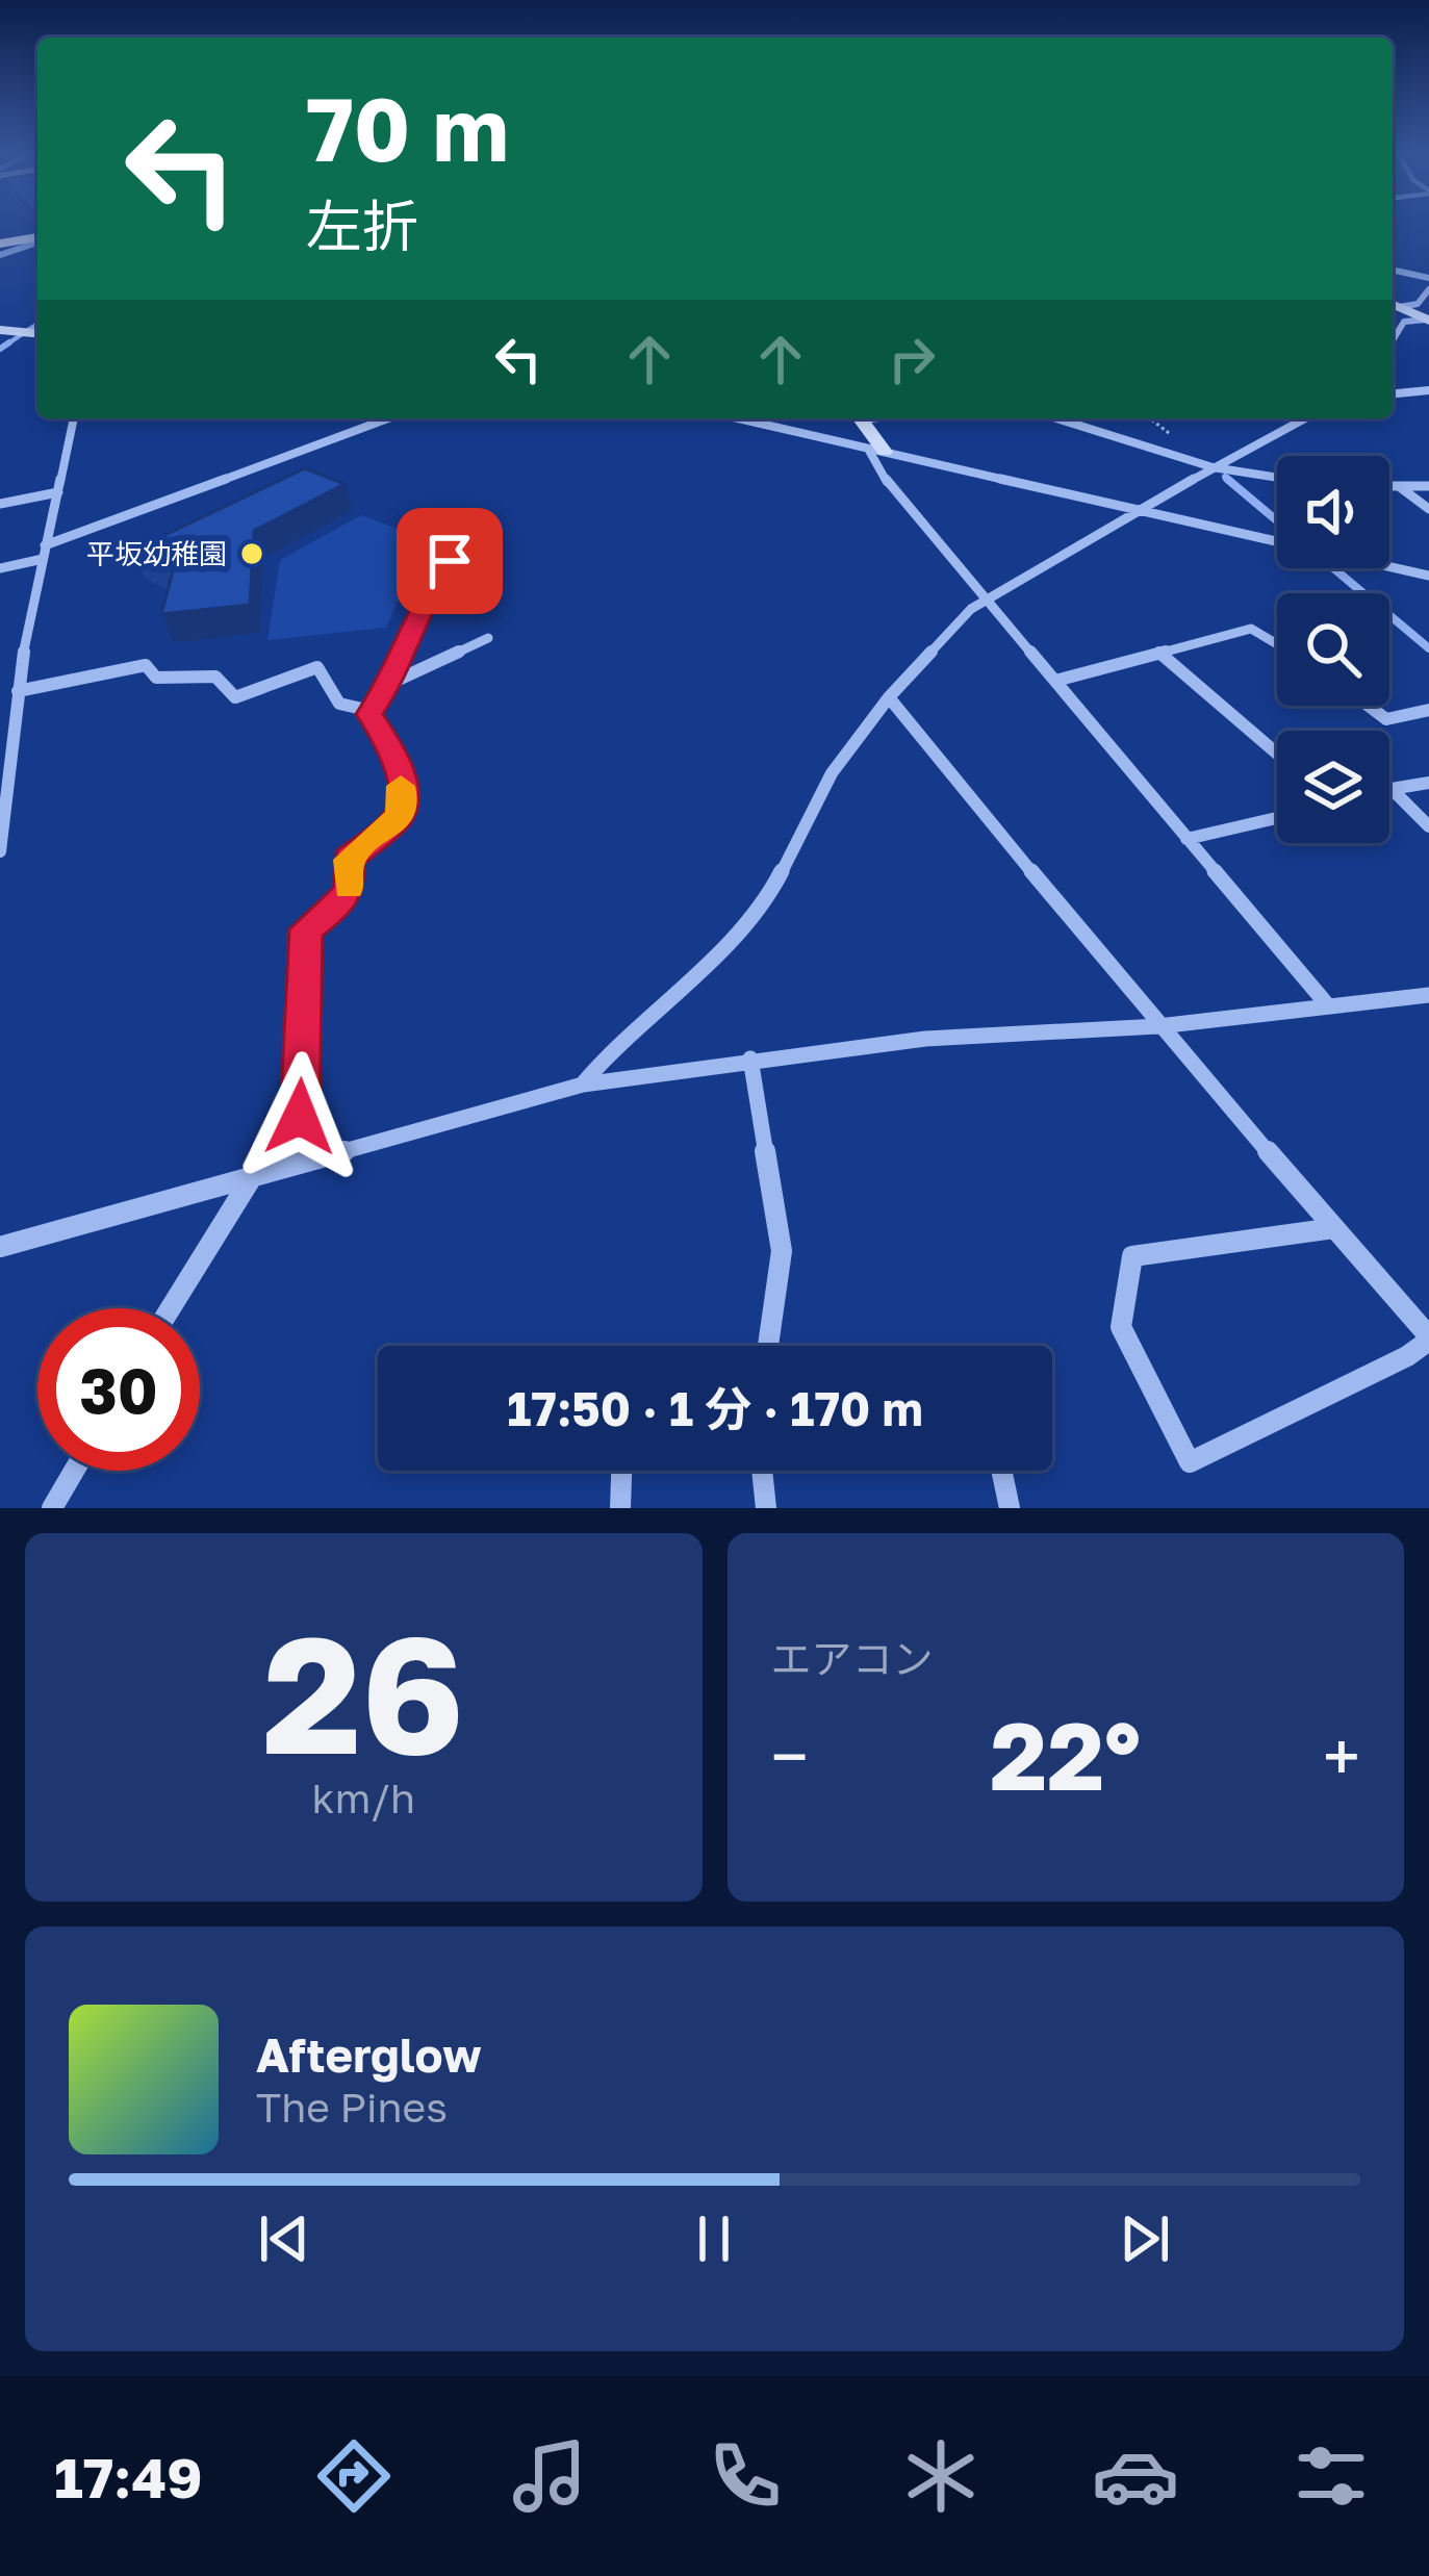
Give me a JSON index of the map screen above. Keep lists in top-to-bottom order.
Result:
{
  "places": ["平坂幼稚園"],
  "page": {
    "turn": ["70 m", "左折"],
    "limit": "30",
    "trip": "17:50 · 1 分 · 170 m",
    "tile": [
      ["26", "km/h"],
      "エアコン"
    ],
    "heat": ["−", "22°", "+"],
    "song": ["Afterglow", "The Pines"],
    "tabs": "17:49"
  }
}
